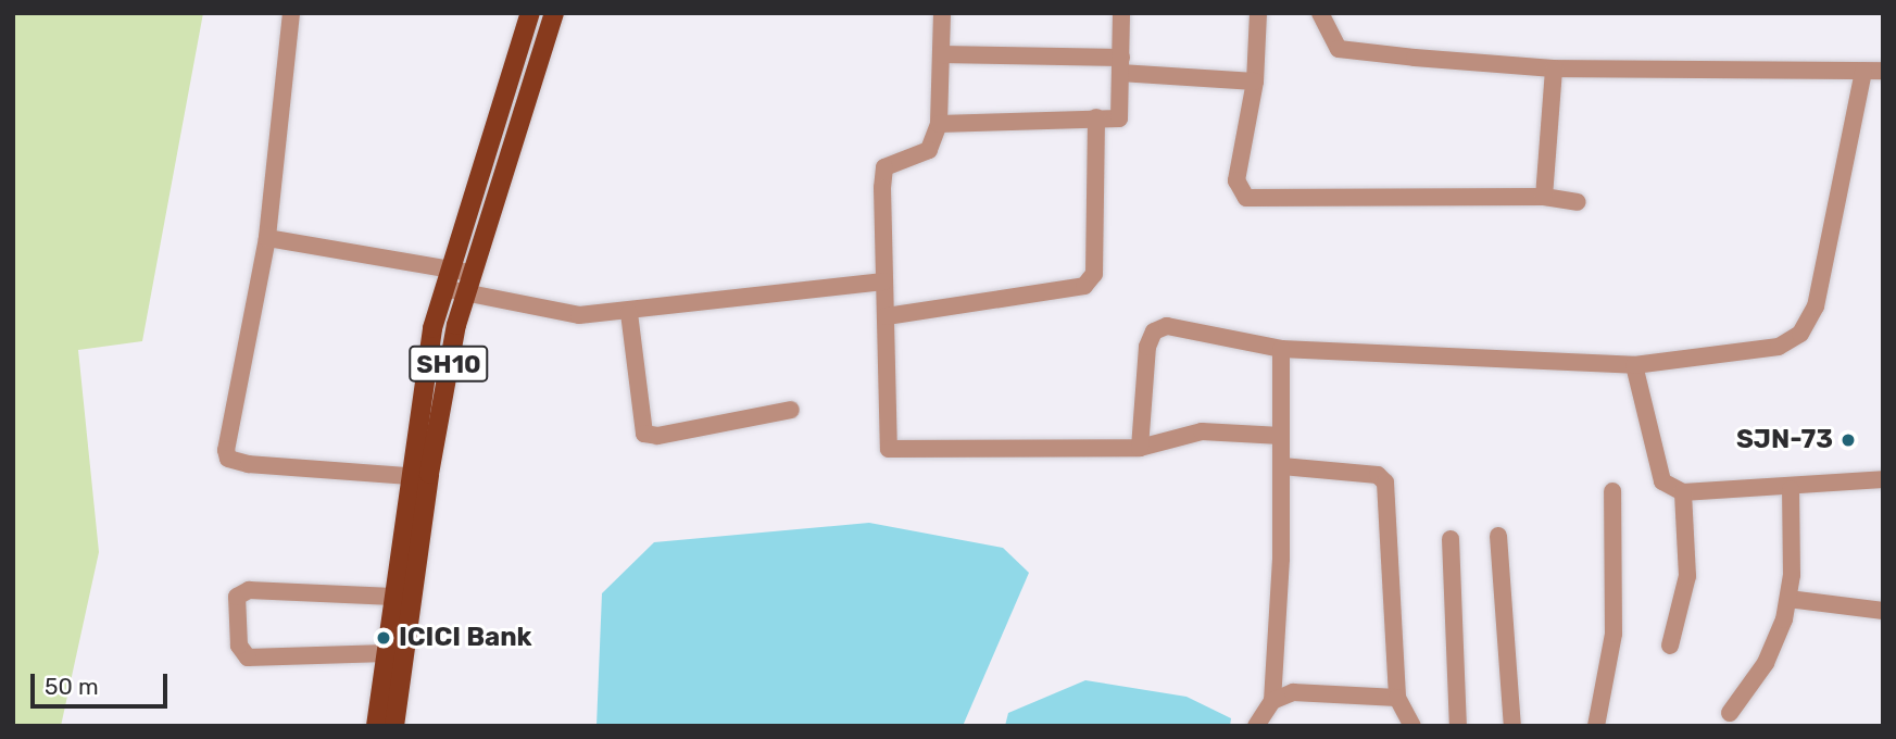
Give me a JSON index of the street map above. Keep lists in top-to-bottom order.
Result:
{
  "streets": {
    "main road": ["SH10"]
  },
  "places": ["SJN-73", "ICICI Bank"],
  "scale_bar": "50 m"
}
